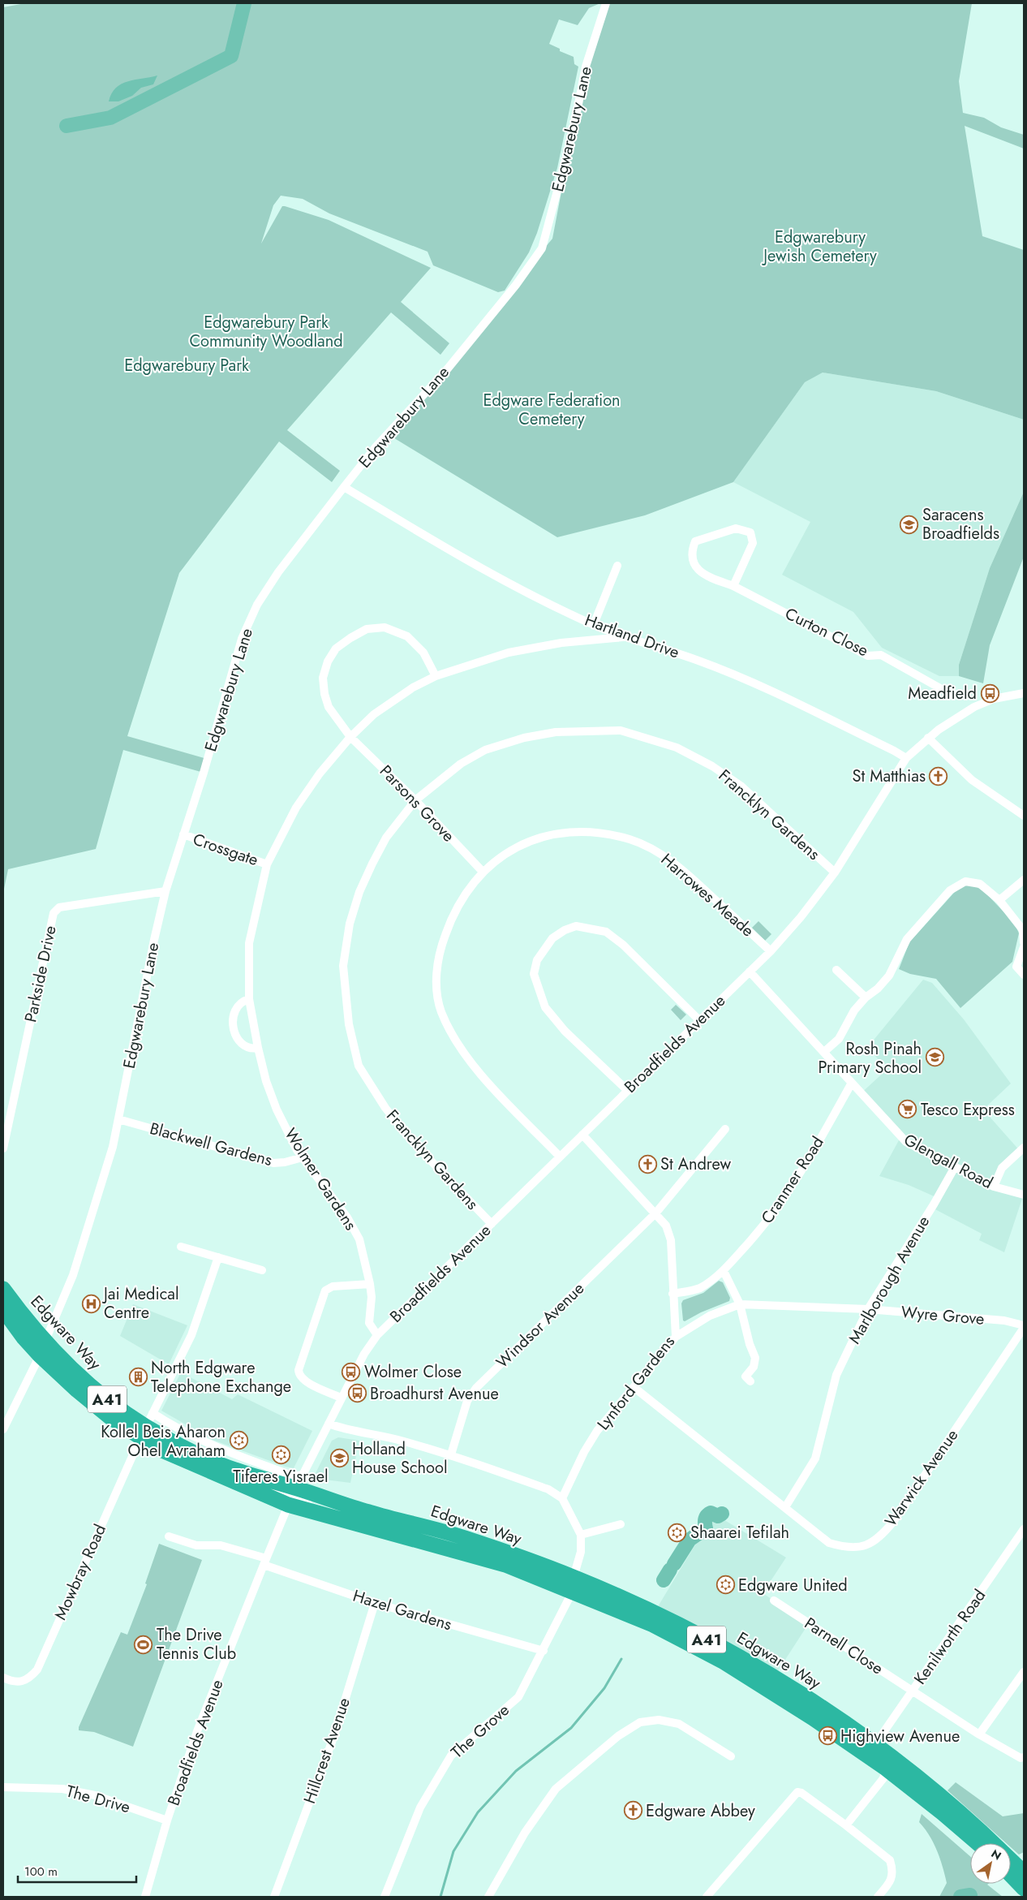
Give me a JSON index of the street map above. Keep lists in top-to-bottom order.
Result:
{
  "streets": {
    "highway": ["Edgware Way", "A41"],
    "street": [
      "Edgwarebury Lane",
      "Curton Close",
      "Hartland Drive",
      "Parsons Grove",
      "Francklyn Gardens",
      "Crossgate",
      "Harrowes Meade",
      "Parkside Drive",
      "Broadfields Avenue",
      "Blackwell Gardens",
      "Glengall Road",
      "Wolmer Gardens",
      "Cranmer Road",
      "Marlborough Avenue",
      "Wyre Grove",
      "Windsor Avenue",
      "Lynford Gardens",
      "Warwick Avenue",
      "Mowbray Road",
      "Hazel Gardens",
      "Kenilworth Road",
      "Parnell Close",
      "The Grove",
      "Hillcrest Avenue",
      "The Drive"
    ]
  },
  "crossings": [
    ["Edgwarebury Lane", "Hartland Drive"],
    ["Edgwarebury Lane", "Crossgate"],
    ["Edgwarebury Lane", "Parkside Drive"],
    ["Edgwarebury Lane", "Blackwell Gardens"],
    ["Edgwarebury Lane", "Edgware Way"],
    ["Hartland Drive", "Broadfields Avenue"],
    ["Hartland Drive", "Wolmer Gardens"],
    ["Parsons Grove", "Francklyn Gardens"],
    ["Parsons Grove", "Harrowes Meade"],
    ["Parsons Grove", "Wolmer Gardens"],
    ["Francklyn Gardens", "Broadfields Avenue"],
    ["Crossgate", "Wolmer Gardens"],
    ["Harrowes Meade", "Broadfields Avenue"],
    ["Broadfields Avenue", "Glengall Road"],
    ["Broadfields Avenue", "Wolmer Gardens"],
    ["Broadfields Avenue", "Edgware Way"],
    ["Broadfields Avenue", "Lynford Gardens"],
    ["Broadfields Avenue", "Hazel Gardens"],
    ["Broadfields Avenue", "The Drive"],
    ["Blackwell Gardens", "Wolmer Gardens"],
    ["Glengall Road", "Cranmer Road"],
    ["Glengall Road", "Marlborough Avenue"],
    ["Cranmer Road", "Lynford Gardens"],
    ["Marlborough Avenue", "Wyre Grove"],
    ["Marlborough Avenue", "Warwick Avenue"],
    ["Wyre Grove", "Warwick Avenue"],
    ["Windsor Avenue", "Lynford Gardens"],
    ["Edgware Way", "Mowbray Road"],
    ["Edgware Way", "Kenilworth Road"],
    ["Edgware Way", "The Grove"],
    ["Lynford Gardens", "Warwick Avenue"],
    ["Hazel Gardens", "The Grove"],
    ["Hazel Gardens", "Hillcrest Avenue"],
    ["Kenilworth Road", "Parnell Close"]
  ],
  "parks": [
    "Edgwarebury Jewish Cemetery",
    "Edgwarebury Park Community Woodland",
    "Edgwarebury Park",
    "Edgware Federation Cemetery"
  ],
  "places": {
    "school or university": ["Saracens Broadfields", "Rosh Pinah Primary School", "Holland House School"],
    "bus stop": [
      "Meadfield",
      "Wolmer Close",
      "Broadhurst Avenue",
      "Highview Avenue"
    ],
    "church": ["St Matthias", "St Andrew", "Edgware Abbey"],
    "supermarket": ["Tesco Express"],
    "hospital": ["Jai Medical Centre"],
    "building": ["North Edgware Telephone Exchange"],
    "synagogue": [
      "Kollel Beis Aharon Ohel Avraham",
      "Tiferes Yisrael",
      "Shaarei Tefilah",
      "Edgware United"
    ],
    "sports": ["The Drive Tennis Club"]
  },
  "scale_bar": "100 m",
  "north": "top right"
}
